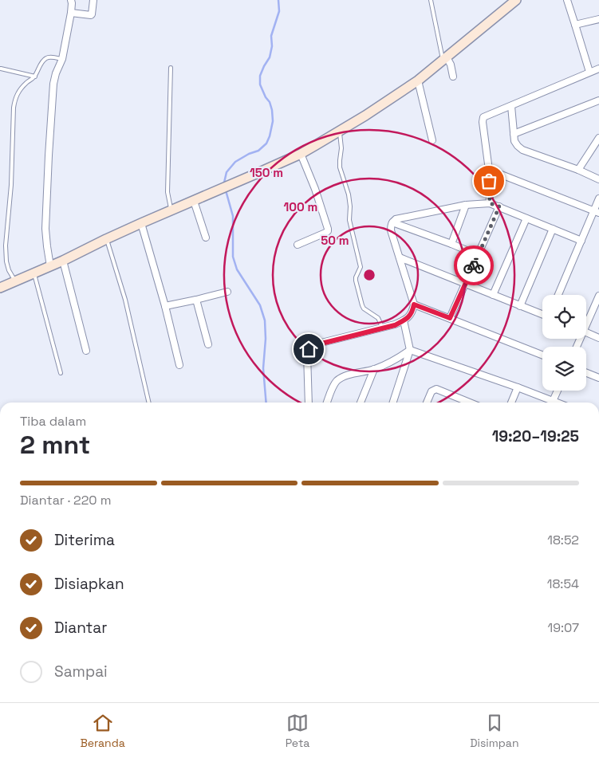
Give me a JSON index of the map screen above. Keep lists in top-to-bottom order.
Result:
{
  "page": {
    "heading": ["2 mnt", "Tiba dalam", "19:20–19:25"],
    "bar": "Diantar · 220 m",
    "list": [
      ["Diterima", "18:52"],
      ["Disiapkan", "18:54"],
      ["Diantar", "19:07"],
      "Sampai"
    ],
    "tabs": ["Beranda", "Peta", "Disimpan"]
  },
  "rings": ["150 m", "100 m", "50 m"]
}
